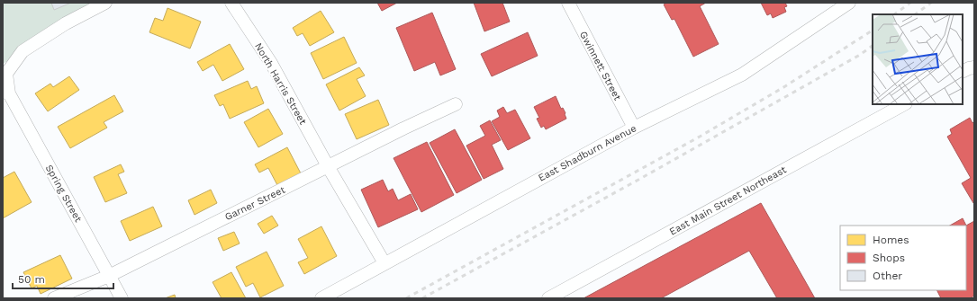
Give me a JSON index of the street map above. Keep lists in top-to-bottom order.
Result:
{
  "streets": {
    "street": [
      "Gwinnett Street",
      "North Harris Street",
      "East Shadburn Avenue",
      "Spring Street",
      "East Main Street Northeast",
      "Garner Street"
    ]
  },
  "crossings": [
    ["Gwinnett Street", "East Shadburn Avenue"],
    ["North Harris Street", "East Shadburn Avenue"],
    ["North Harris Street", "Garner Street"],
    ["Spring Street", "Garner Street"]
  ],
  "legend": ["Homes", "Shops", "Other"],
  "scale_bar": "50 m"
}
